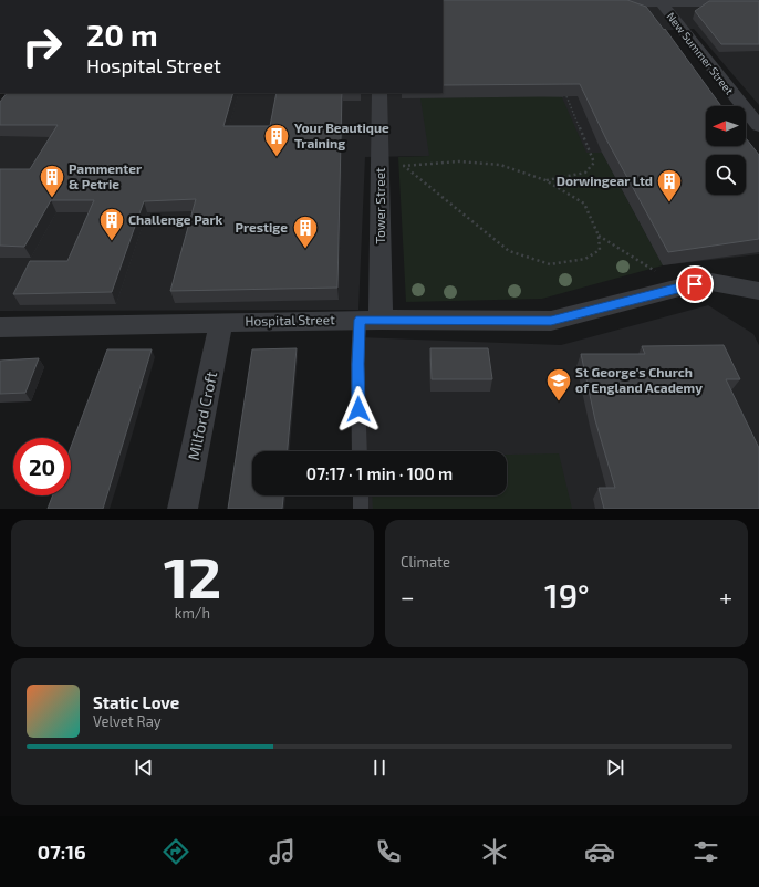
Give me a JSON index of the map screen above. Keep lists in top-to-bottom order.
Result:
{
  "streets": {
    "street": [
      "New Summer Street",
      "Tower Street",
      "Hospital Street",
      "Milford Croft"
    ]
  },
  "crossings": [
    ["Tower Street", "Hospital Street"],
    ["Hospital Street", "Milford Croft"]
  ],
  "places": {
    "building": [
      "Your Beautique Training",
      "Pammenter & Petrie",
      "Dorwingear Ltd",
      "Challenge Park",
      "Prestige"
    ],
    "school or university": ["St George's Church of England Academy"]
  },
  "north": "left",
  "page": {
    "turn": ["20 m", "Hospital Street"],
    "limit": "20",
    "trip": "07:17 · 1 min · 100 m",
    "tile": [
      ["12", "km/h"],
      "Climate"
    ],
    "heat": ["−", "19°", "+"],
    "song": ["Static Love", "Velvet Ray"],
    "tabs": "07:16"
  }
}
